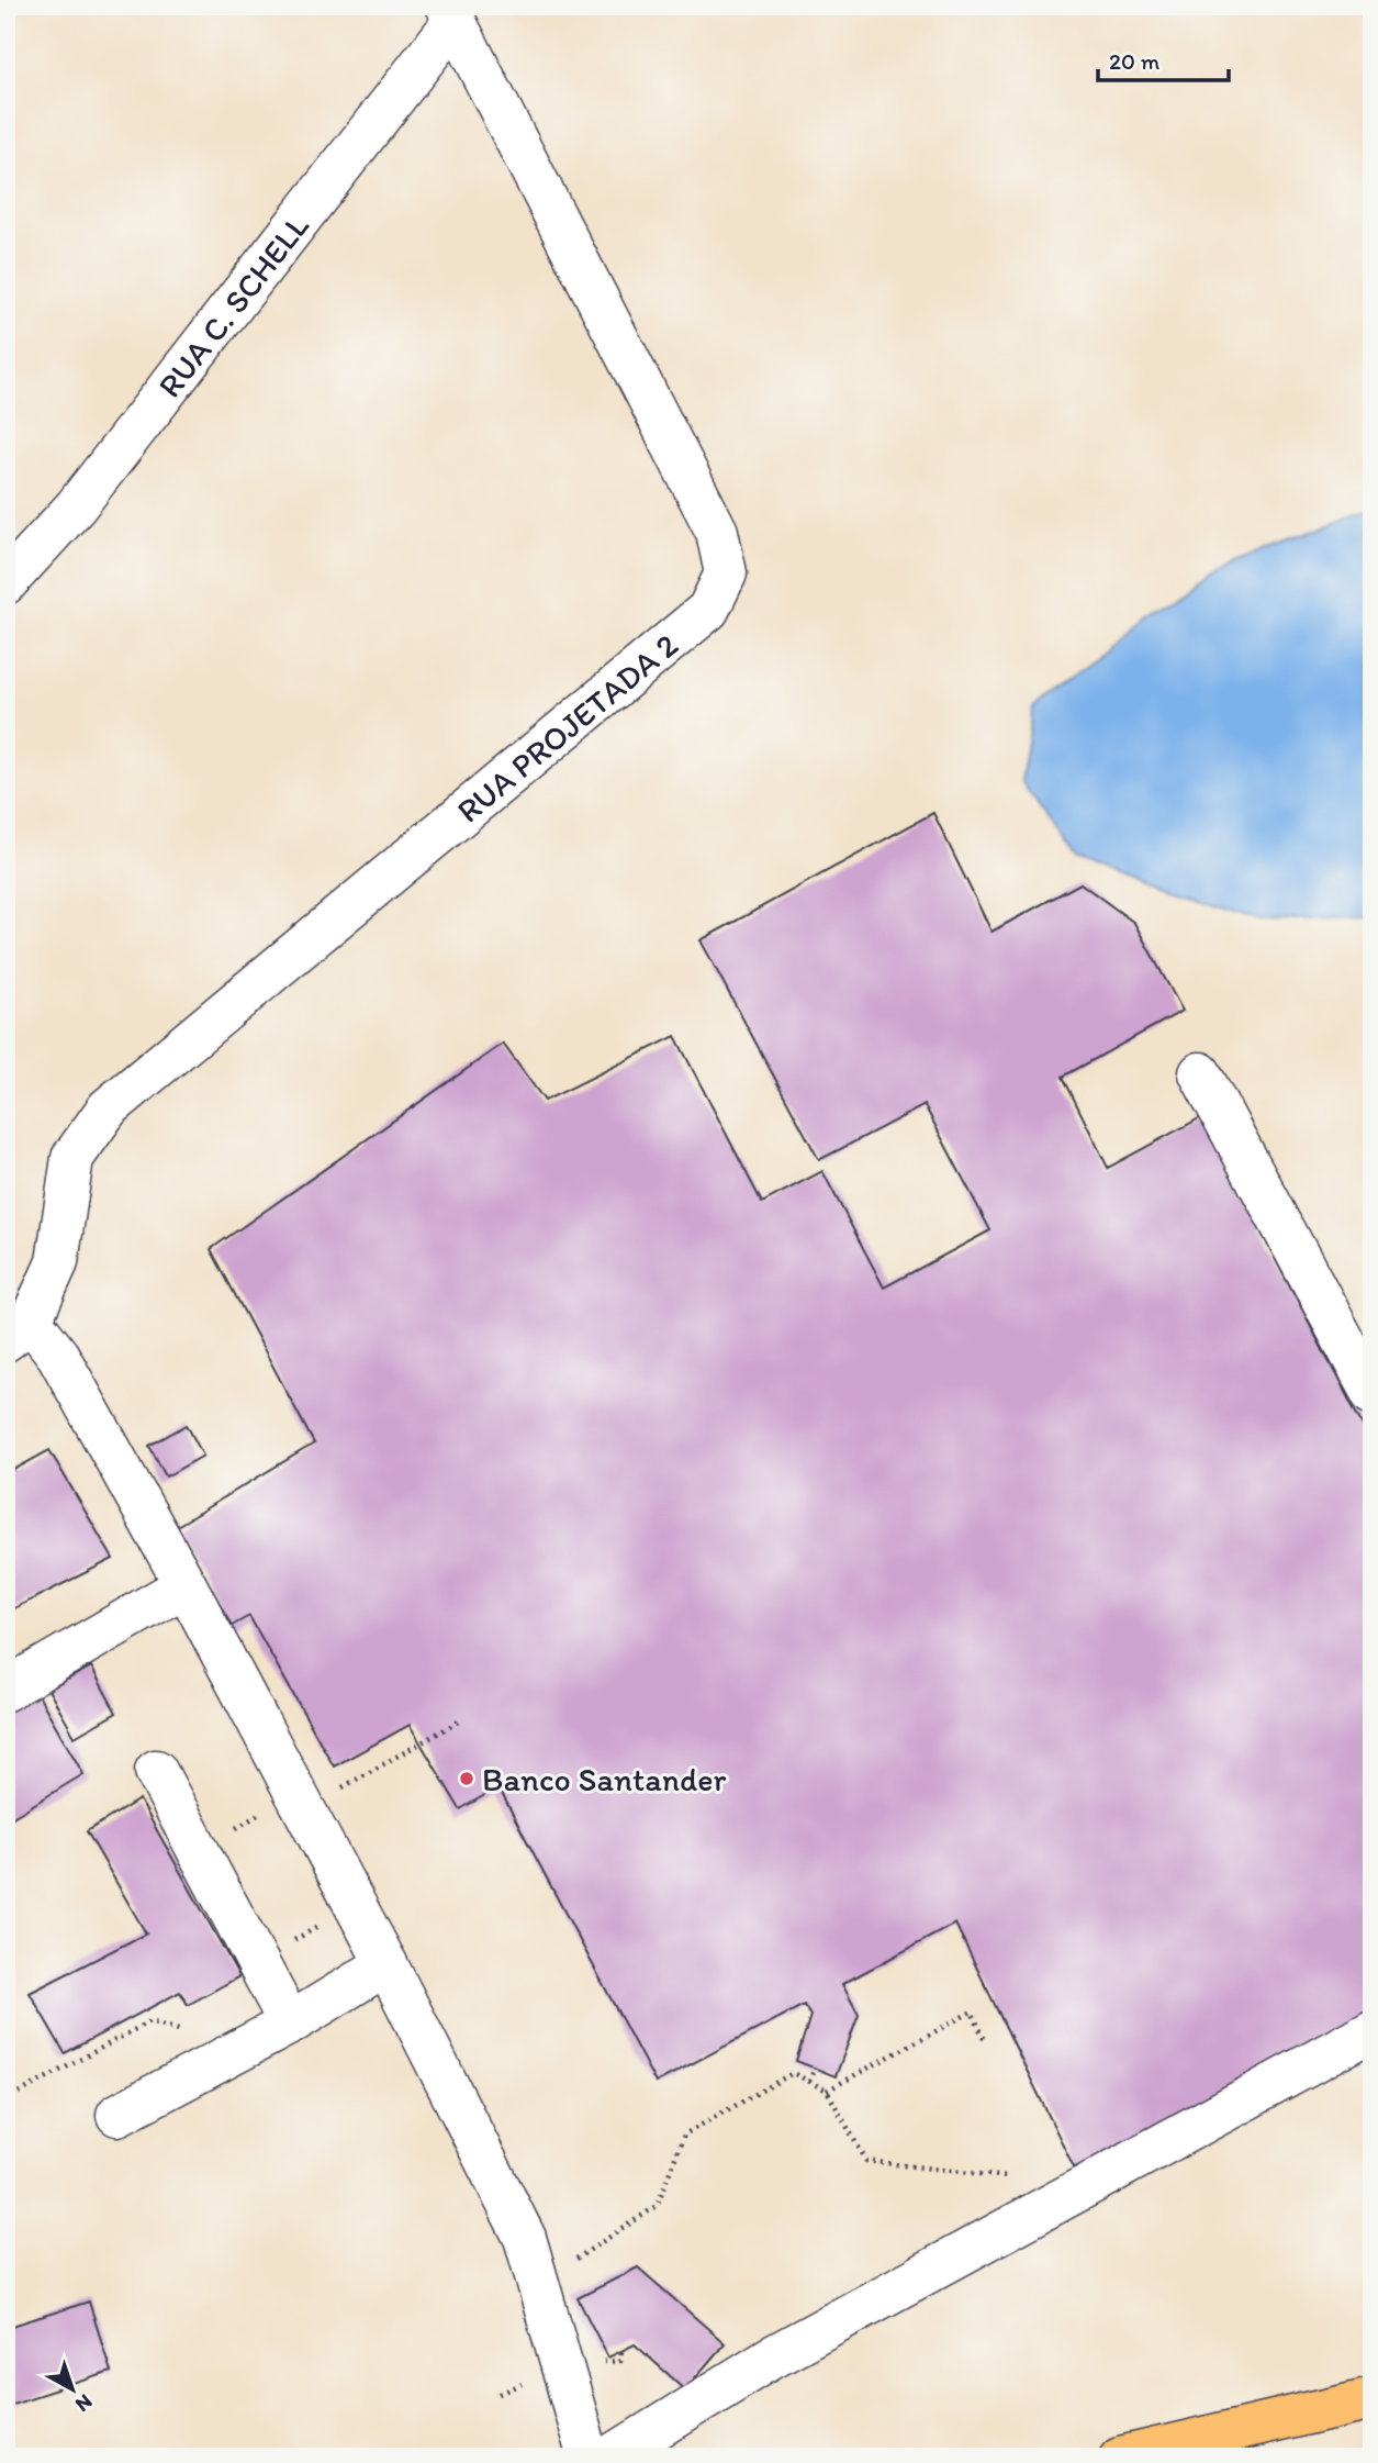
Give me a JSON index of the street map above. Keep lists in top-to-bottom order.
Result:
{
  "streets": {
    "street": ["RUA C. SCHELL", "RUA PROJETADA 2"]
  },
  "crossings": [
    ["RUA C. SCHELL", "RUA PROJETADA 2"]
  ],
  "places": ["Banco Santander"],
  "scale_bar": "20 m",
  "north": "bottom right"
}
